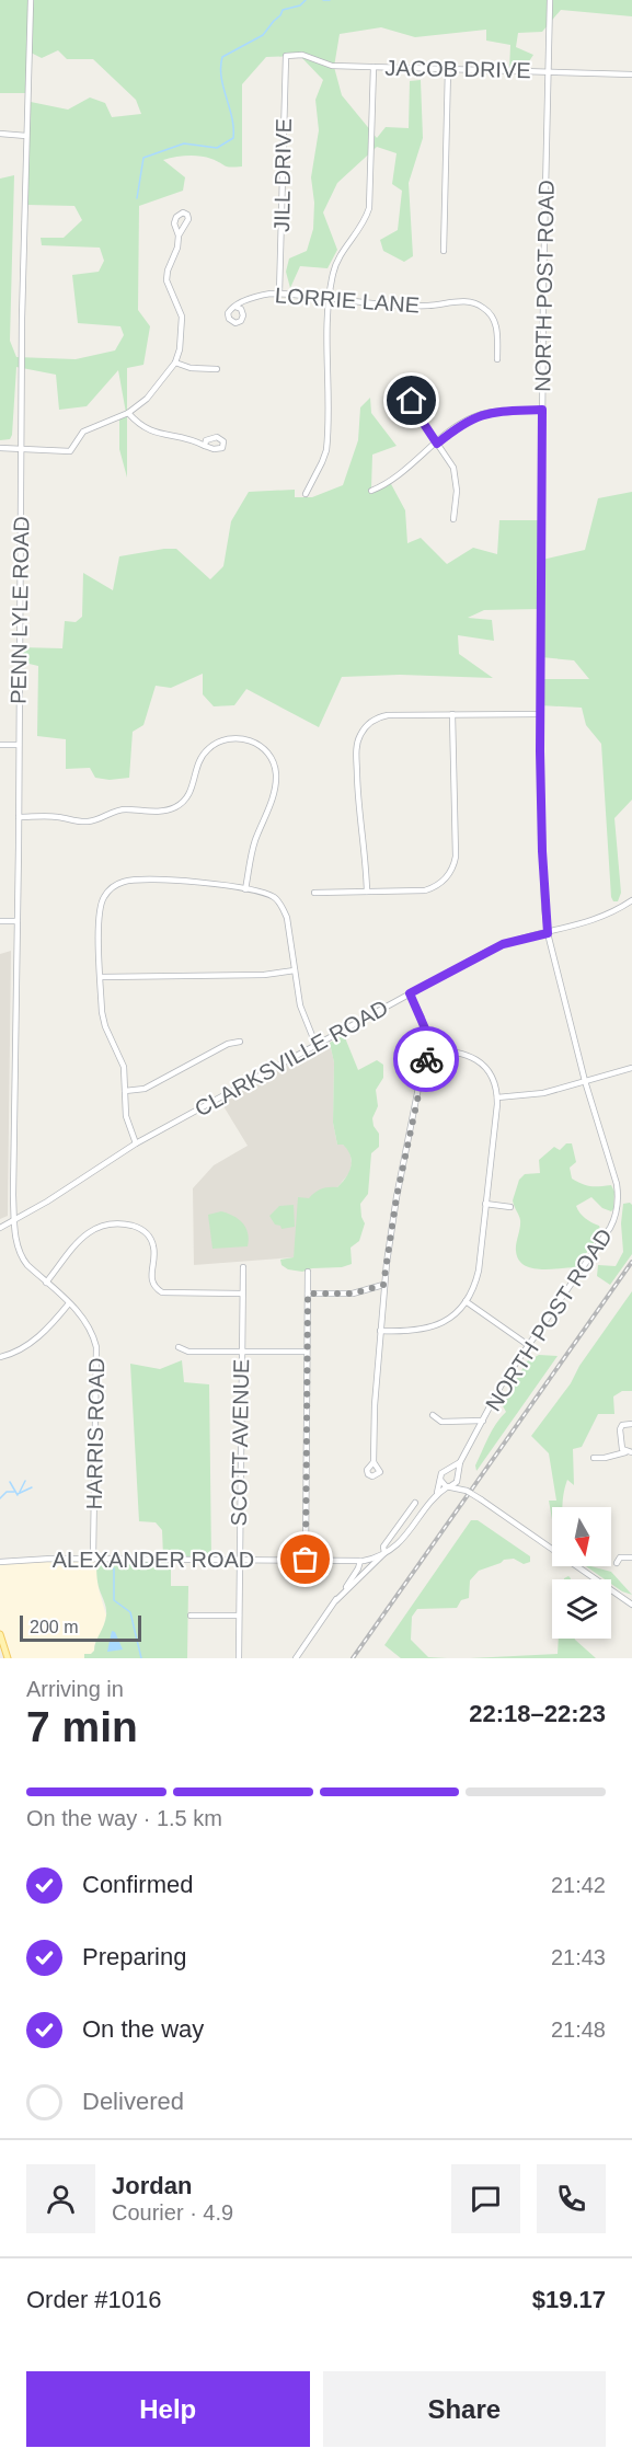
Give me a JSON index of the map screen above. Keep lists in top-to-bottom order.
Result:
{
  "streets": {
    "street": [
      "JACOB DRIVE",
      "JILL DRIVE",
      "NORTH POST ROAD",
      "LORRIE LANE",
      "PENN LYLE ROAD",
      "CLARKSVILLE ROAD",
      "HARRIS ROAD",
      "SCOTT AVENUE",
      "ALEXANDER ROAD"
    ]
  },
  "crossings": [
    ["JACOB DRIVE", "JILL DRIVE"],
    ["JACOB DRIVE", "NORTH POST ROAD"],
    ["JILL DRIVE", "LORRIE LANE"],
    ["NORTH POST ROAD", "CLARKSVILLE ROAD"],
    ["NORTH POST ROAD", "ALEXANDER ROAD"],
    ["PENN LYLE ROAD", "CLARKSVILLE ROAD"],
    ["PENN LYLE ROAD", "HARRIS ROAD"],
    ["CLARKSVILLE ROAD", "HARRIS ROAD"],
    ["HARRIS ROAD", "ALEXANDER ROAD"],
    ["SCOTT AVENUE", "ALEXANDER ROAD"]
  ],
  "scale_bar": "200 m",
  "north": "bottom",
  "page": {
    "scale": "200 m",
    "heading": ["7 min", "Arriving in", "22:18–22:23"],
    "panel": [
      "Jordan",
      "Courier · 4.9",
      "Order #1016",
      "$19.17"
    ],
    "bar": "On the way · 1.5 km",
    "list": [
      ["Confirmed", "21:42"],
      ["Preparing", "21:43"],
      ["On the way", "21:48"],
      "Delivered"
    ],
    "buttons": ["Help", "Share"]
  }
}
